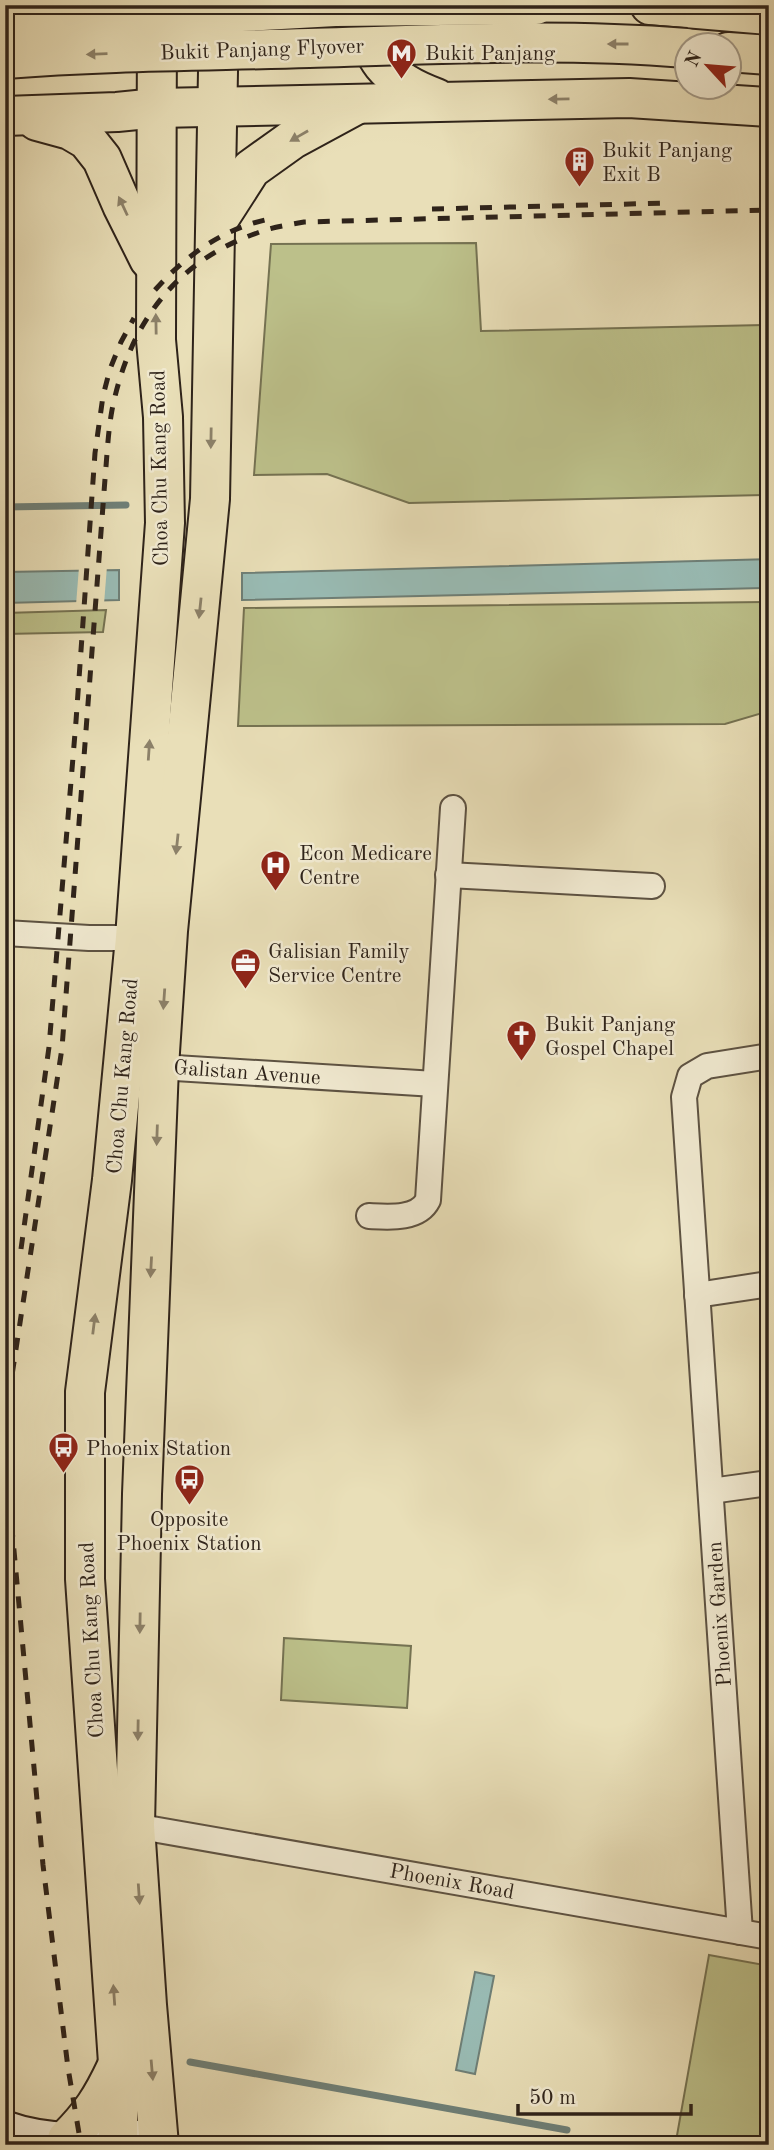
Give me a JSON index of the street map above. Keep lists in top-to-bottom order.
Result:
{
  "streets": {
    "main road": ["Bukit Panjang Flyover", "Choa Chu Kang Road"],
    "street": ["Galistan Avenue", "Phoenix Garden", "Phoenix Road"]
  },
  "crossings": [
    ["Choa Chu Kang Road", "Galistan Avenue"],
    ["Choa Chu Kang Road", "Phoenix Road"],
    ["Phoenix Garden", "Phoenix Road"]
  ],
  "places": {
    "metro station": ["Bukit Panjang"],
    "building": ["Bukit Panjang Exit B"],
    "hospital": ["Econ Medicare Centre"],
    "office": ["Galisian Family Service Centre"],
    "church": ["Bukit Panjang Gospel Chapel"],
    "bus stop": ["Phoenix Station", "Opposite Phoenix Station"]
  },
  "scale_bar": "50 m",
  "north": "top left"
}
